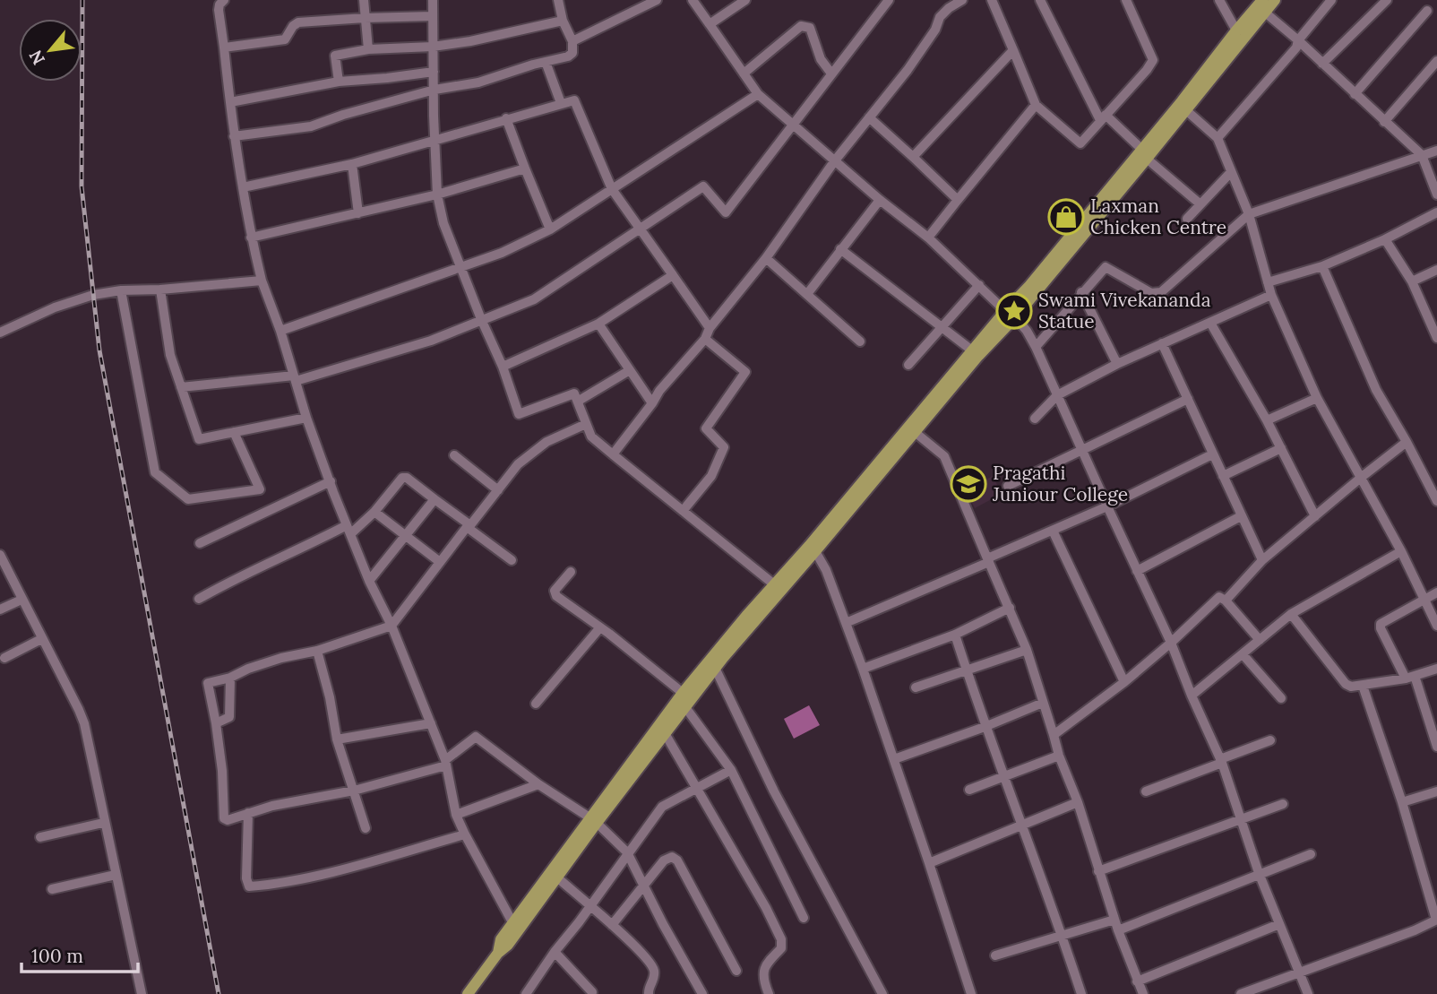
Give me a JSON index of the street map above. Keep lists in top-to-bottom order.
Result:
{
  "places": {
    "shop": ["Laxman Chicken Centre"],
    "place": ["Swami Vivekananda Statue"],
    "school or university": ["Pragathi Juniour College"]
  },
  "scale_bar": "100 m",
  "north": "bottom left"
}
